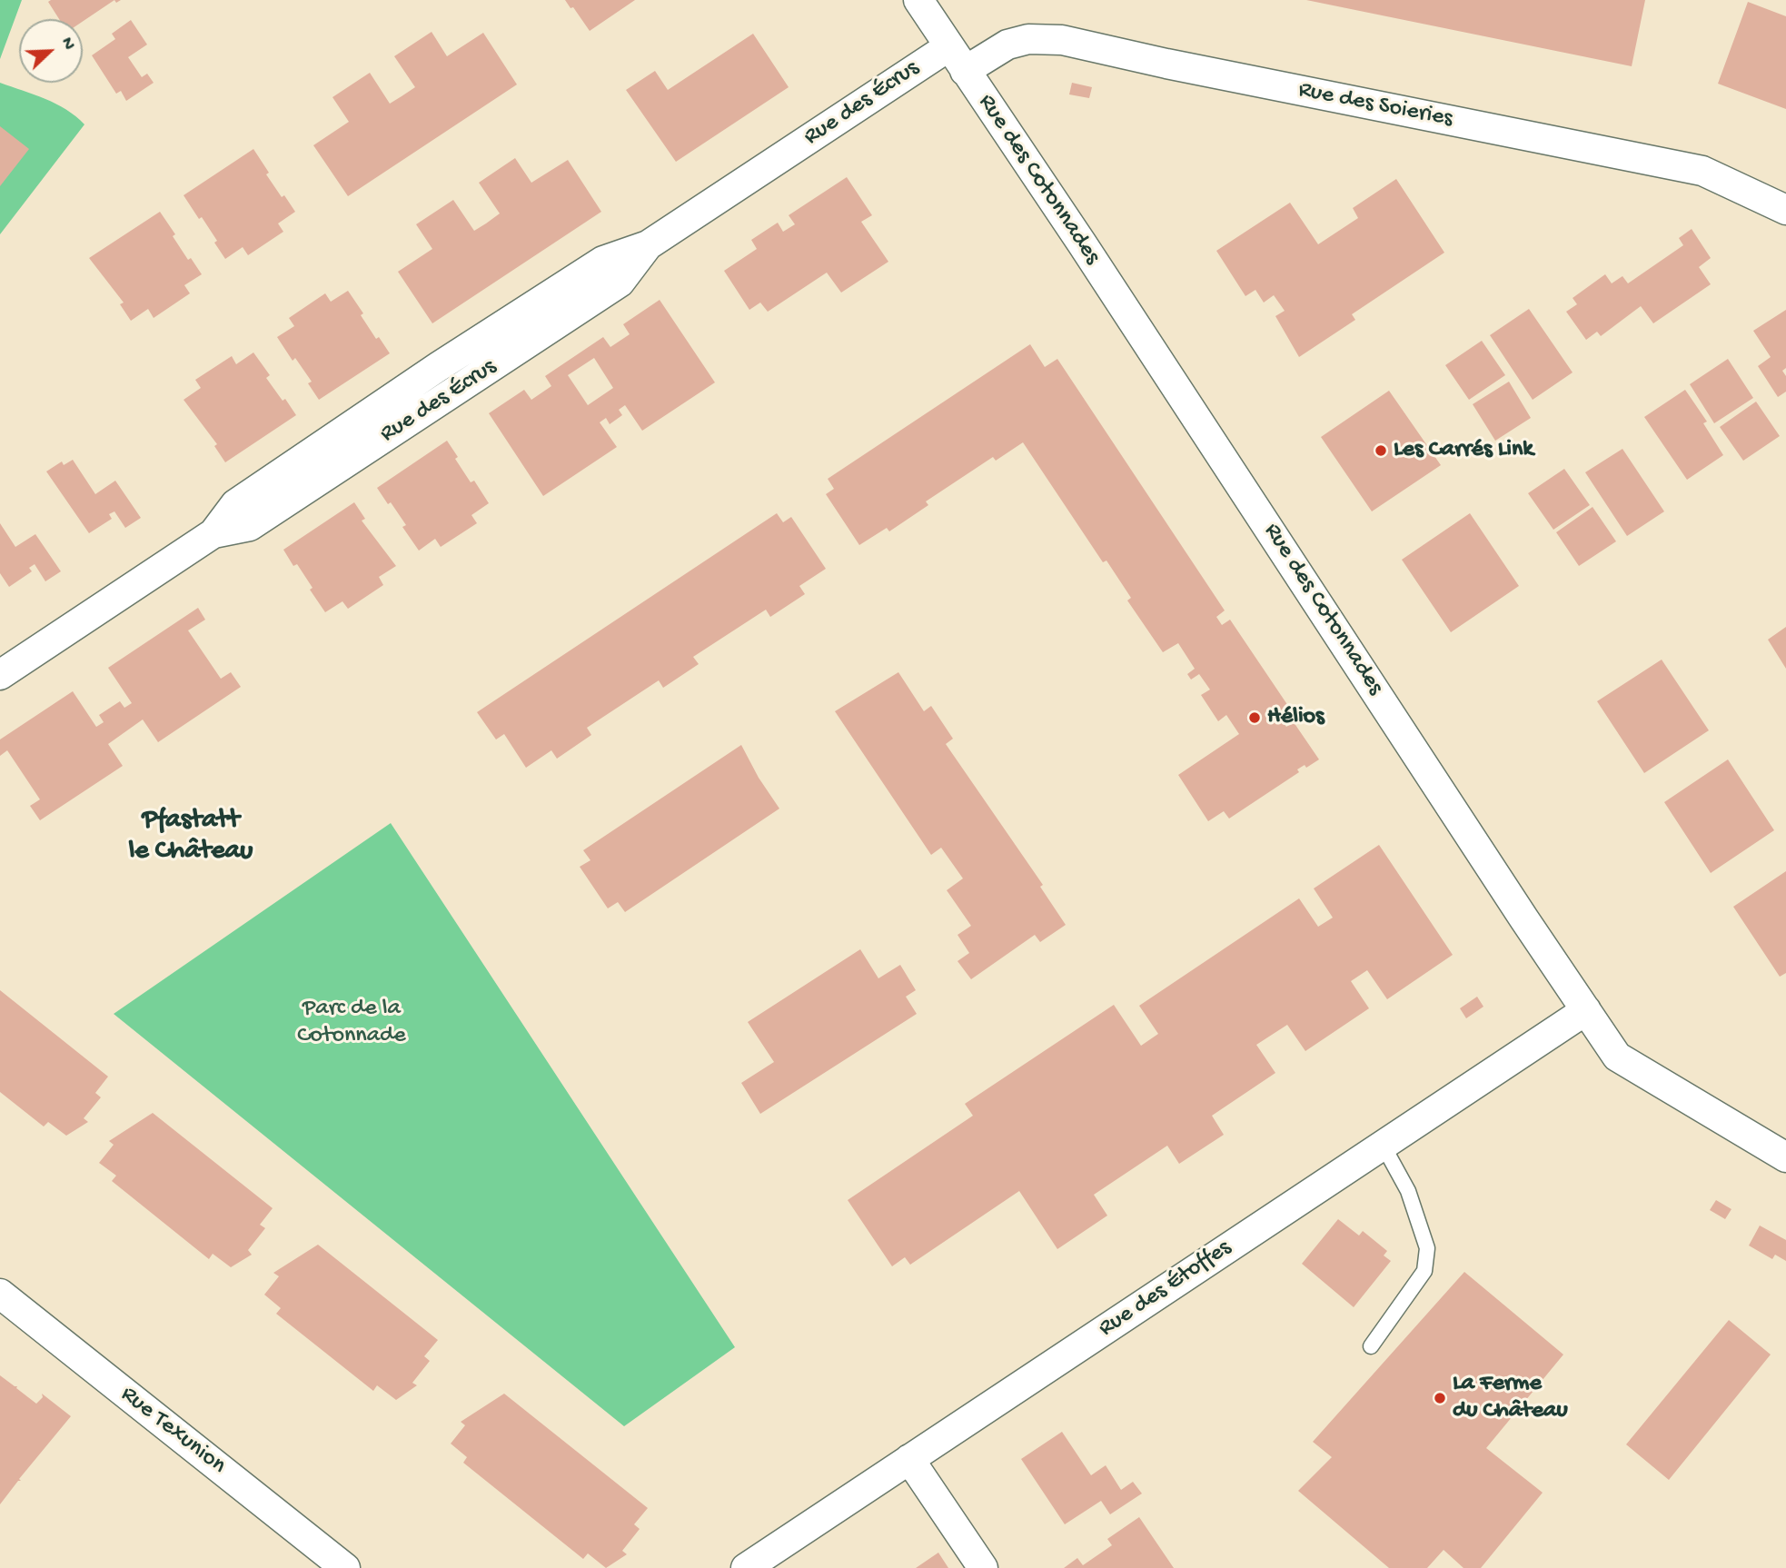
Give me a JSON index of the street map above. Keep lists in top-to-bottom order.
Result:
{
  "streets": {
    "street": [
      "Rue des Écrus",
      "Rue des Soieries",
      "Rue des Cotonnades",
      "Rue des Étoffes",
      "Rue Texunion"
    ]
  },
  "crossings": [
    ["Rue des Écrus", "Rue des Cotonnades"],
    ["Rue des Soieries", "Rue des Cotonnades"],
    ["Rue des Cotonnades", "Rue des Étoffes"]
  ],
  "districts": ["Pfastatt le Château"],
  "parks": ["Parc de la Cotonnade"],
  "places": ["Les Carrés Link", "Hélios", "La Ferme du Château"],
  "north": "top right"
}
